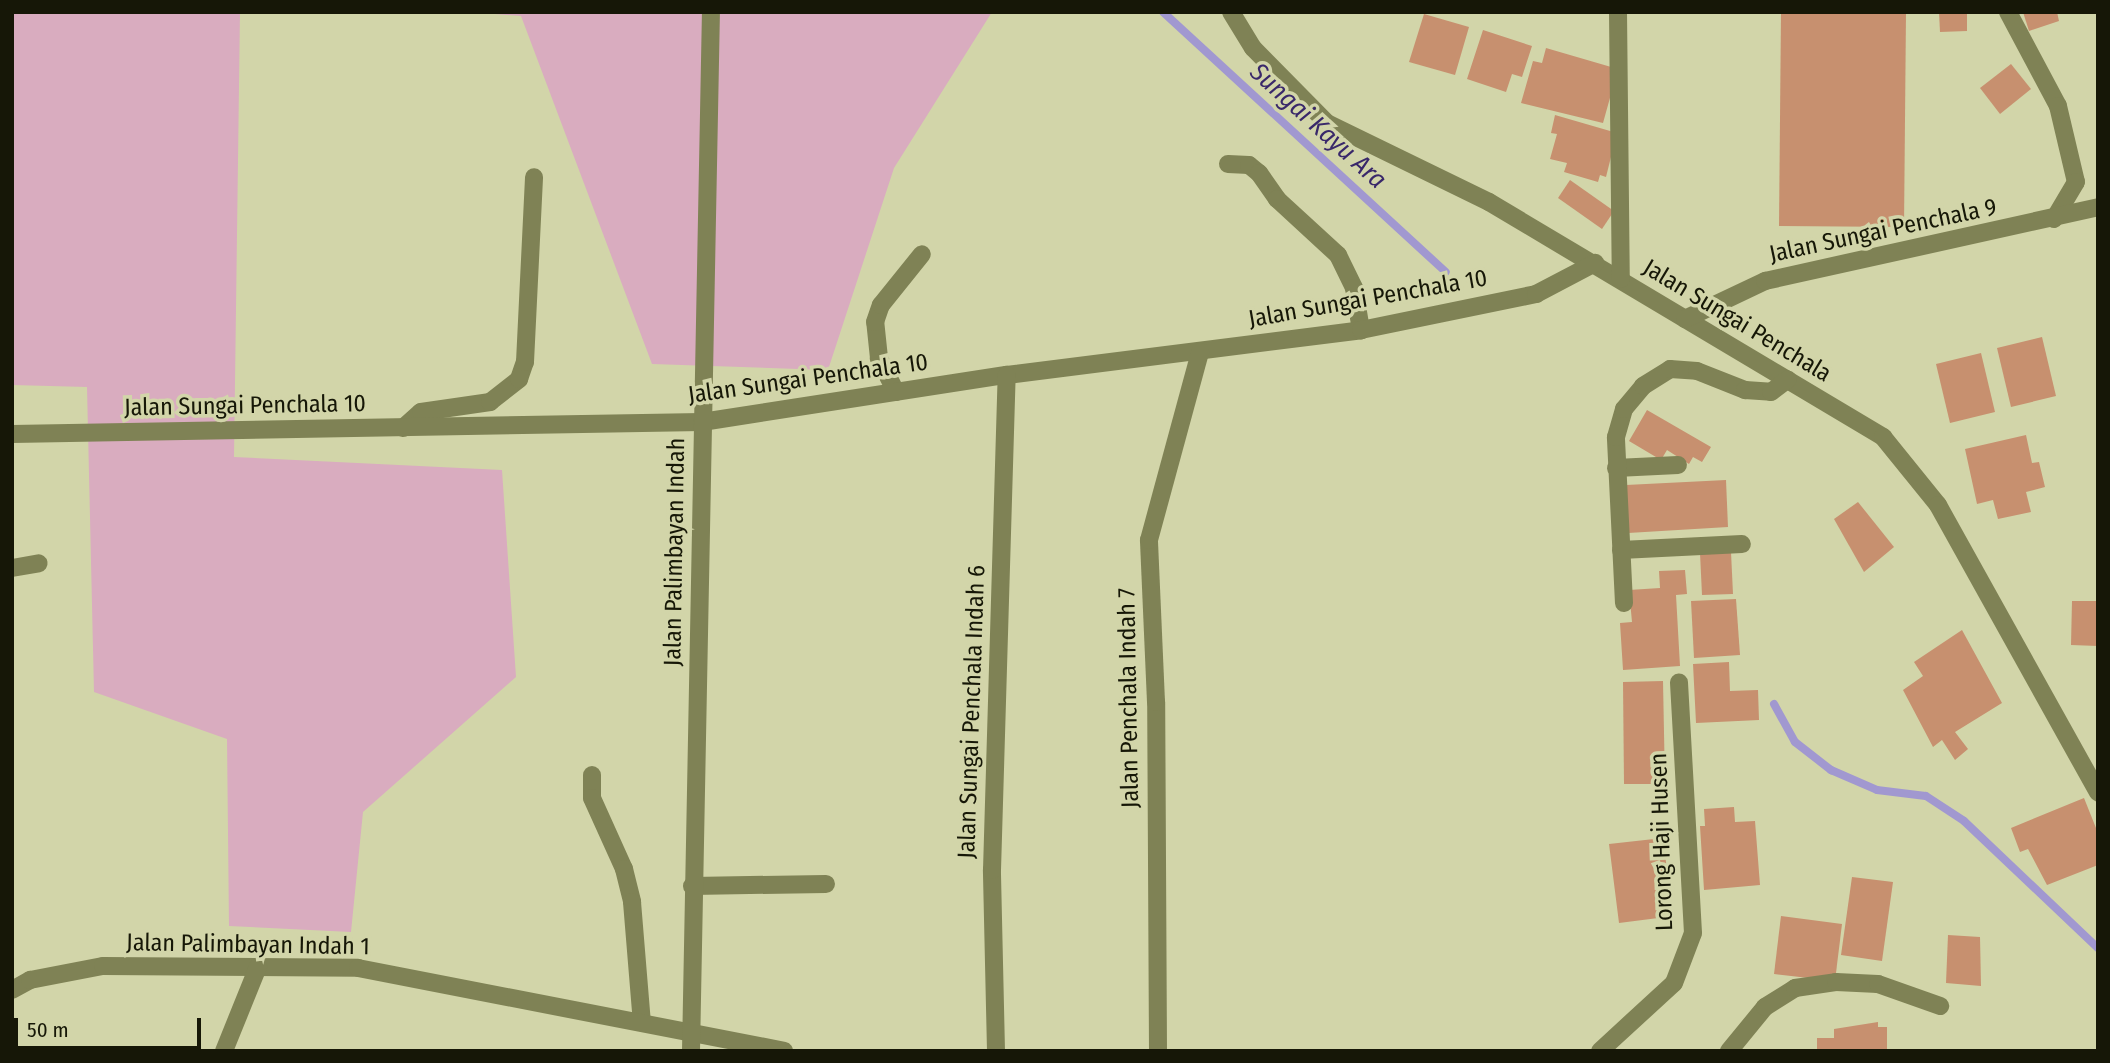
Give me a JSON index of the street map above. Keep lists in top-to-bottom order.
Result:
{
  "streets": {
    "street": [
      "Jalan Sungai Penchala 9",
      "Jalan Sungai Penchala 10",
      "Jalan Sungai Penchala",
      "Jalan Palimbayan Indah",
      "Jalan Penchala Indah 7",
      "Jalan Sungai Penchala Indah 6",
      "Lorong Haji Husen",
      "Jalan Palimbayan Indah 1"
    ]
  },
  "crossings": [
    ["Jalan Sungai Penchala 9", "Jalan Sungai Penchala"],
    ["Jalan Sungai Penchala 10", "Jalan Sungai Penchala"],
    ["Jalan Sungai Penchala 10", "Jalan Palimbayan Indah"],
    ["Jalan Sungai Penchala 10", "Jalan Penchala Indah 7"],
    ["Jalan Sungai Penchala 10", "Jalan Sungai Penchala Indah 6"],
    ["Jalan Palimbayan Indah", "Jalan Palimbayan Indah 1"]
  ],
  "water": ["Sungai Kayu Ara"],
  "scale_bar": "50 m"
}
